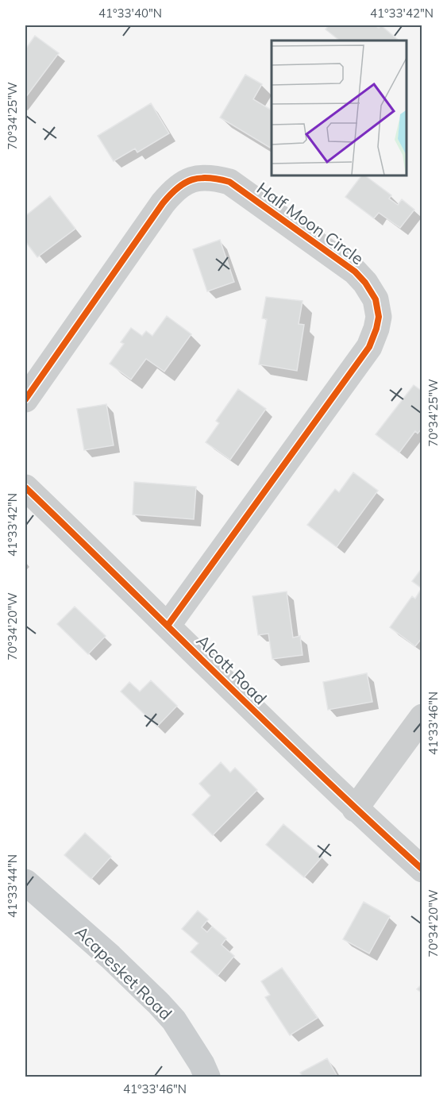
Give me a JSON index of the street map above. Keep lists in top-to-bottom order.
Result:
{
  "streets": {
    "main road": ["Acapesket Road"],
    "street": ["Half Moon Circle", "Alcott Road"]
  },
  "crossings": [
    ["Half Moon Circle", "Alcott Road"]
  ],
  "coordinates": [
    "41°33'40\"N",
    "41°33'42\"N",
    "70°34'25\"W",
    "70°34'20\"W",
    "41°33'46\"N",
    "41°33'44\"N"
  ]
}
